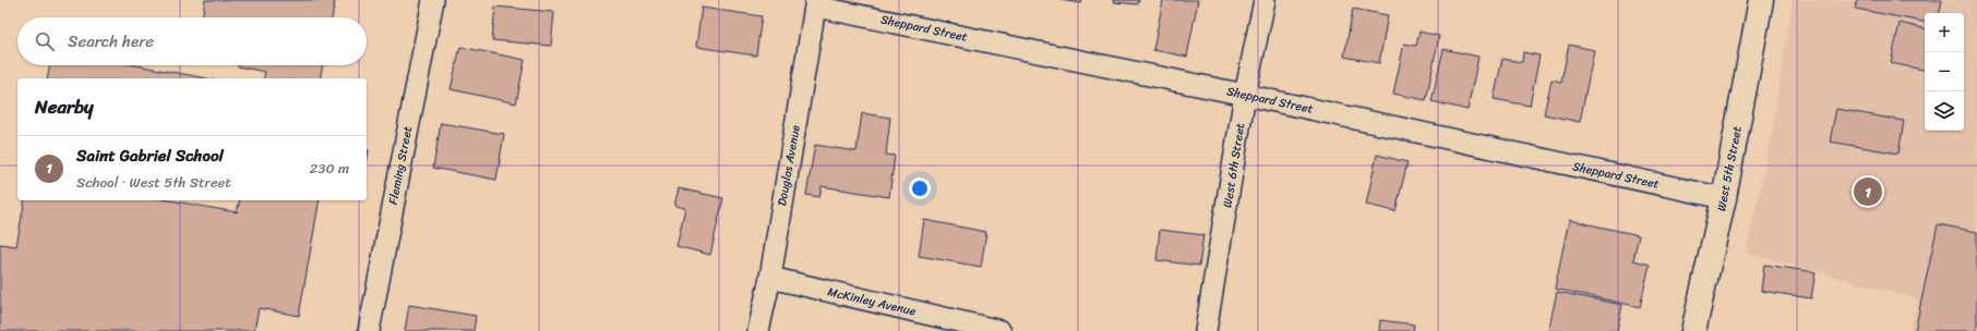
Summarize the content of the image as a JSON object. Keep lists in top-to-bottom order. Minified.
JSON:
{"streets":{"main road":["West 5th Street"],"street":["Sheppard Street","Fleming Street","Douglas Avenue","West 6th Street","McKinley Avenue"]},"crossings":[["Sheppard Street","Douglas Avenue"],["Sheppard Street","West 6th Street"],["Sheppard Street","West 5th Street"],["Douglas Avenue","McKinley Avenue"]],"page":{"map_buttons":["+","−"],"search":"Search here","heading":"Nearby","list":[{"mark":"1","name":"Saint Gabriel School","note":"School · West 5th Street","value":"230 m"}],"pins":"1"}}
